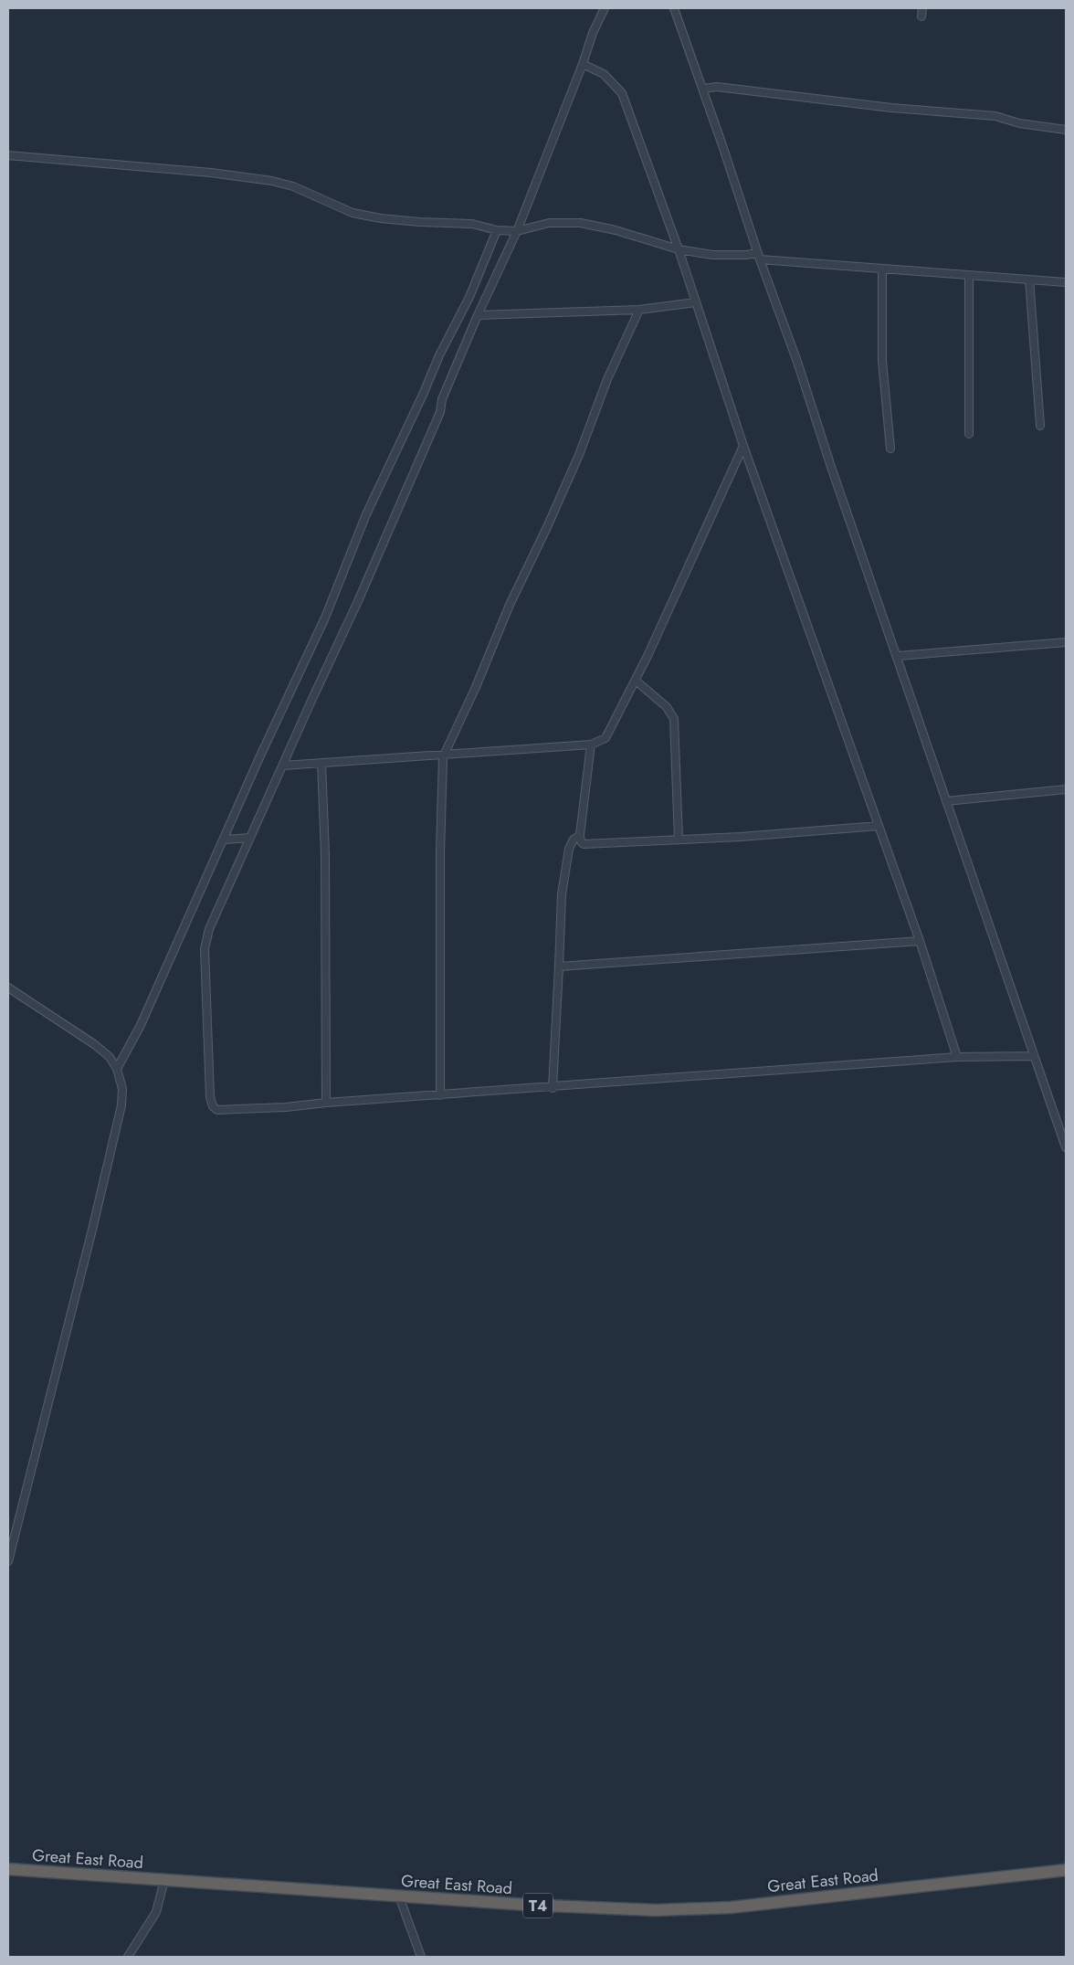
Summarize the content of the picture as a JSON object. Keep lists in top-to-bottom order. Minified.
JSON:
{"streets":{"highway":["Great East Road","T4"]}}
